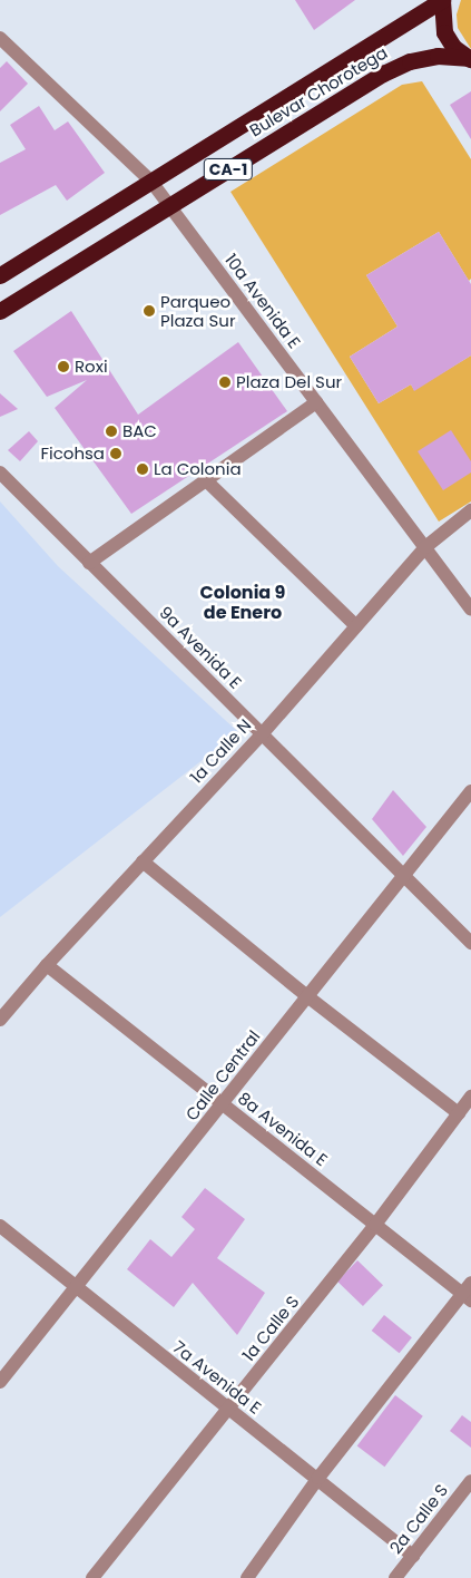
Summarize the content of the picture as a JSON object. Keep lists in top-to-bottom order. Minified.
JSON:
{"streets":{"highway":["Bulevar Chorotega","CA-1"],"street":["10a Avenida E","9a Avenida E","1a Calle N","Calle Central","8a Avenida E","1a Calle S","7a Avenida E","2a Calle S"]},"crossings":[["Bulevar Chorotega","CA-1"],["Bulevar Chorotega","10a Avenida E"],["10a Avenida E","1a Calle N"],["9a Avenida E","1a Calle N"],["9a Avenida E","Calle Central"],["1a Calle N","8a Avenida E"],["Calle Central","8a Avenida E"],["Calle Central","7a Avenida E"],["8a Avenida E","1a Calle S"],["1a Calle S","7a Avenida E"],["7a Avenida E","2a Calle S"]],"districts":["Colonia 9 de Enero"],"places":["Parqueo Plaza Sur","Roxi","Plaza Del Sur","BAC","Ficohsa","La Colonia"]}
